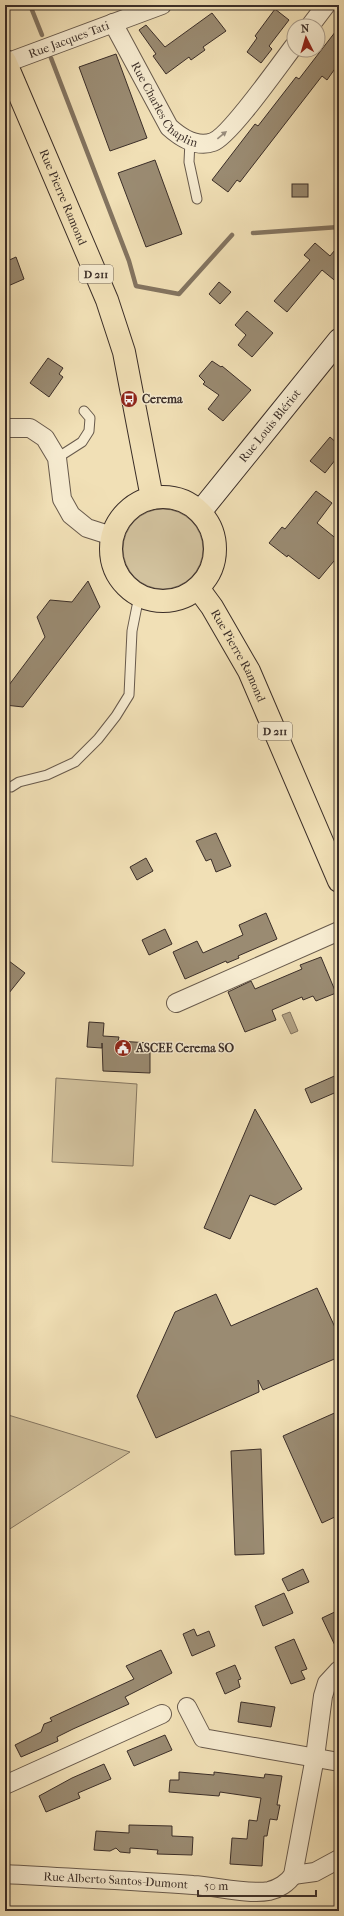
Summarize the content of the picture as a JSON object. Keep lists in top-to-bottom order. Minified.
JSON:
{"streets":{"main road":["Rue Pierre Ramond","D 211"],"street":["Rue Jacques Tati","Rue Charles Chaplin","Rue Louis Blériot","Rue Alberto Santos-Dumont"]},"crossings":[["Rue Jacques Tati","Rue Charles Chaplin"],["Rue Jacques Tati","Rue Pierre Ramond"],["Rue Pierre Ramond","Rue Louis Blériot"]],"one_way":["Rue Charles Chaplin"],"places":{"bus stop":["Cerema"],"public building":["ASCEE Cerema SO"]},"scale_bar":"50 m","north":"top"}
